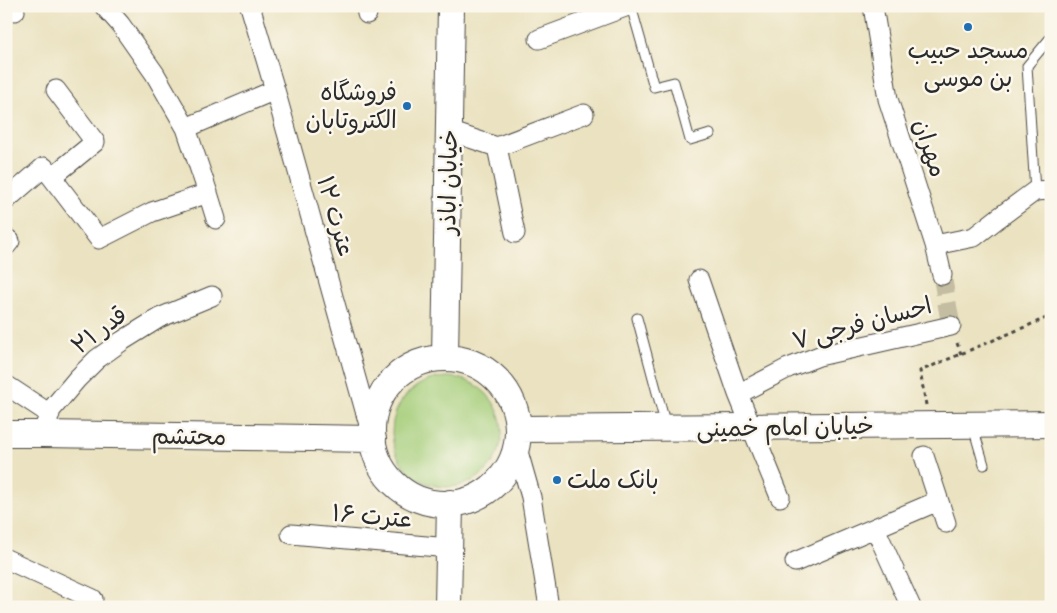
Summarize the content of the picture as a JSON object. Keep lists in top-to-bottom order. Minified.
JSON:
{"streets":{"main road":["خیابان اباذر","خیابان امام خمینی","محتشم"],"street":["مهران","عترت ۱۲","احسان فرجی ۷","قدر ۲۱","عترت ۱۶"]},"crossings":[["خیابان اباذر","عترت ۱۲"],["خیابان اباذر","خیابان امام خمینی"],["خیابان اباذر","محتشم"],["عترت ۱۲","خیابان امام خمینی"],["عترت ۱۲","محتشم"],["قدر ۲۱","محتشم"],["خیابان امام خمینی","محتشم"]],"places":["مسجد حبیب بن موسی","فروشگاه الکتروتابان","بانک ملت"]}
